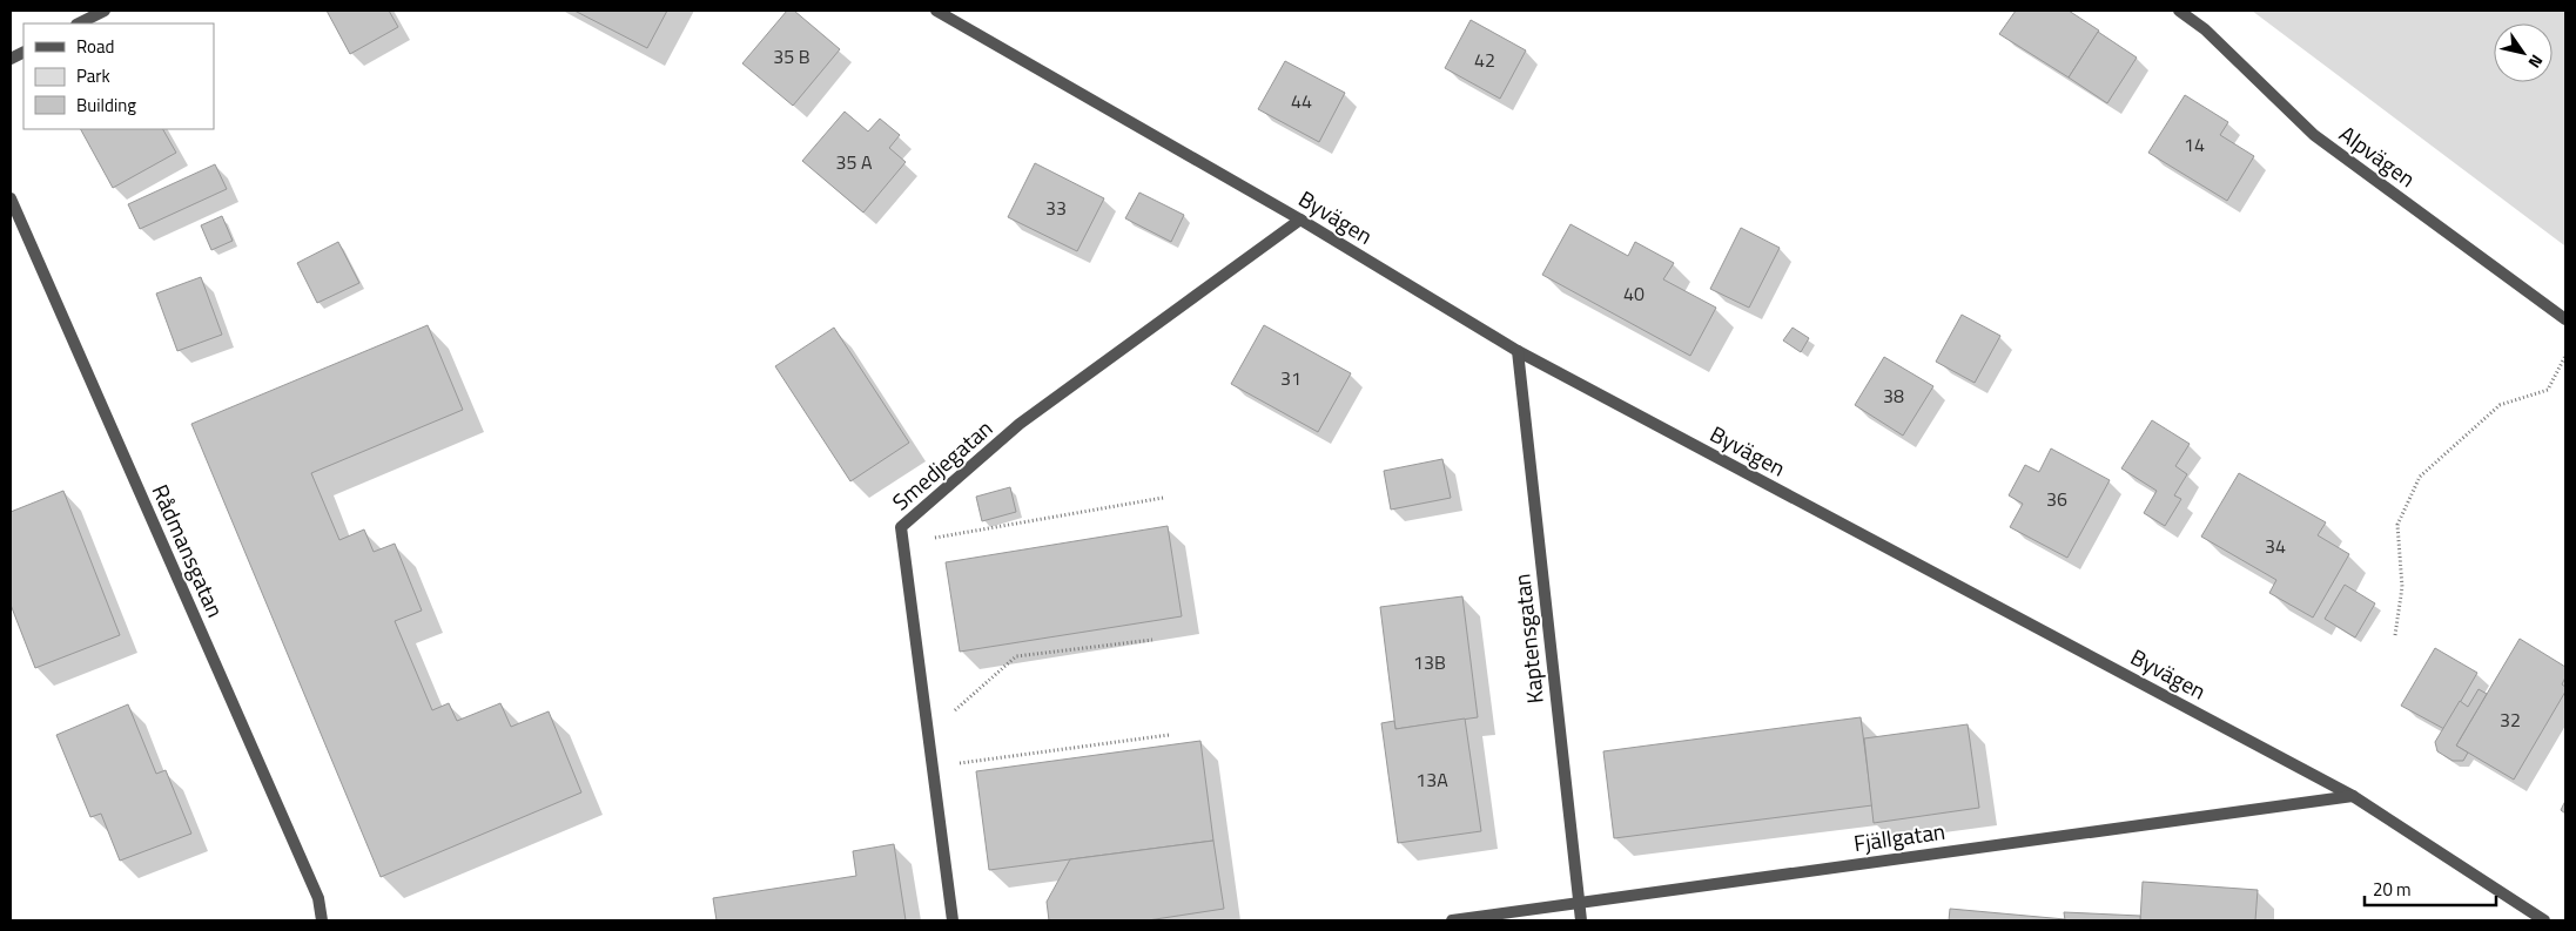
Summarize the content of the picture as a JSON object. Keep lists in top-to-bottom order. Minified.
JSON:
{"streets":{"street":["Alpvägen","Byvägen","Smedjegatan","Rådmansgatan","Kaptensgatan","Fjällgatan"]},"crossings":[["Byvägen","Smedjegatan"],["Byvägen","Kaptensgatan"],["Byvägen","Fjällgatan"],["Kaptensgatan","Fjällgatan"]],"house_numbers":["35 B","42","44","14","35 A","33","40","31","38","36","34","13B","32","13A"],"legend":["Road","Park","Building"],"scale_bar":"20 m","north":"bottom right"}
